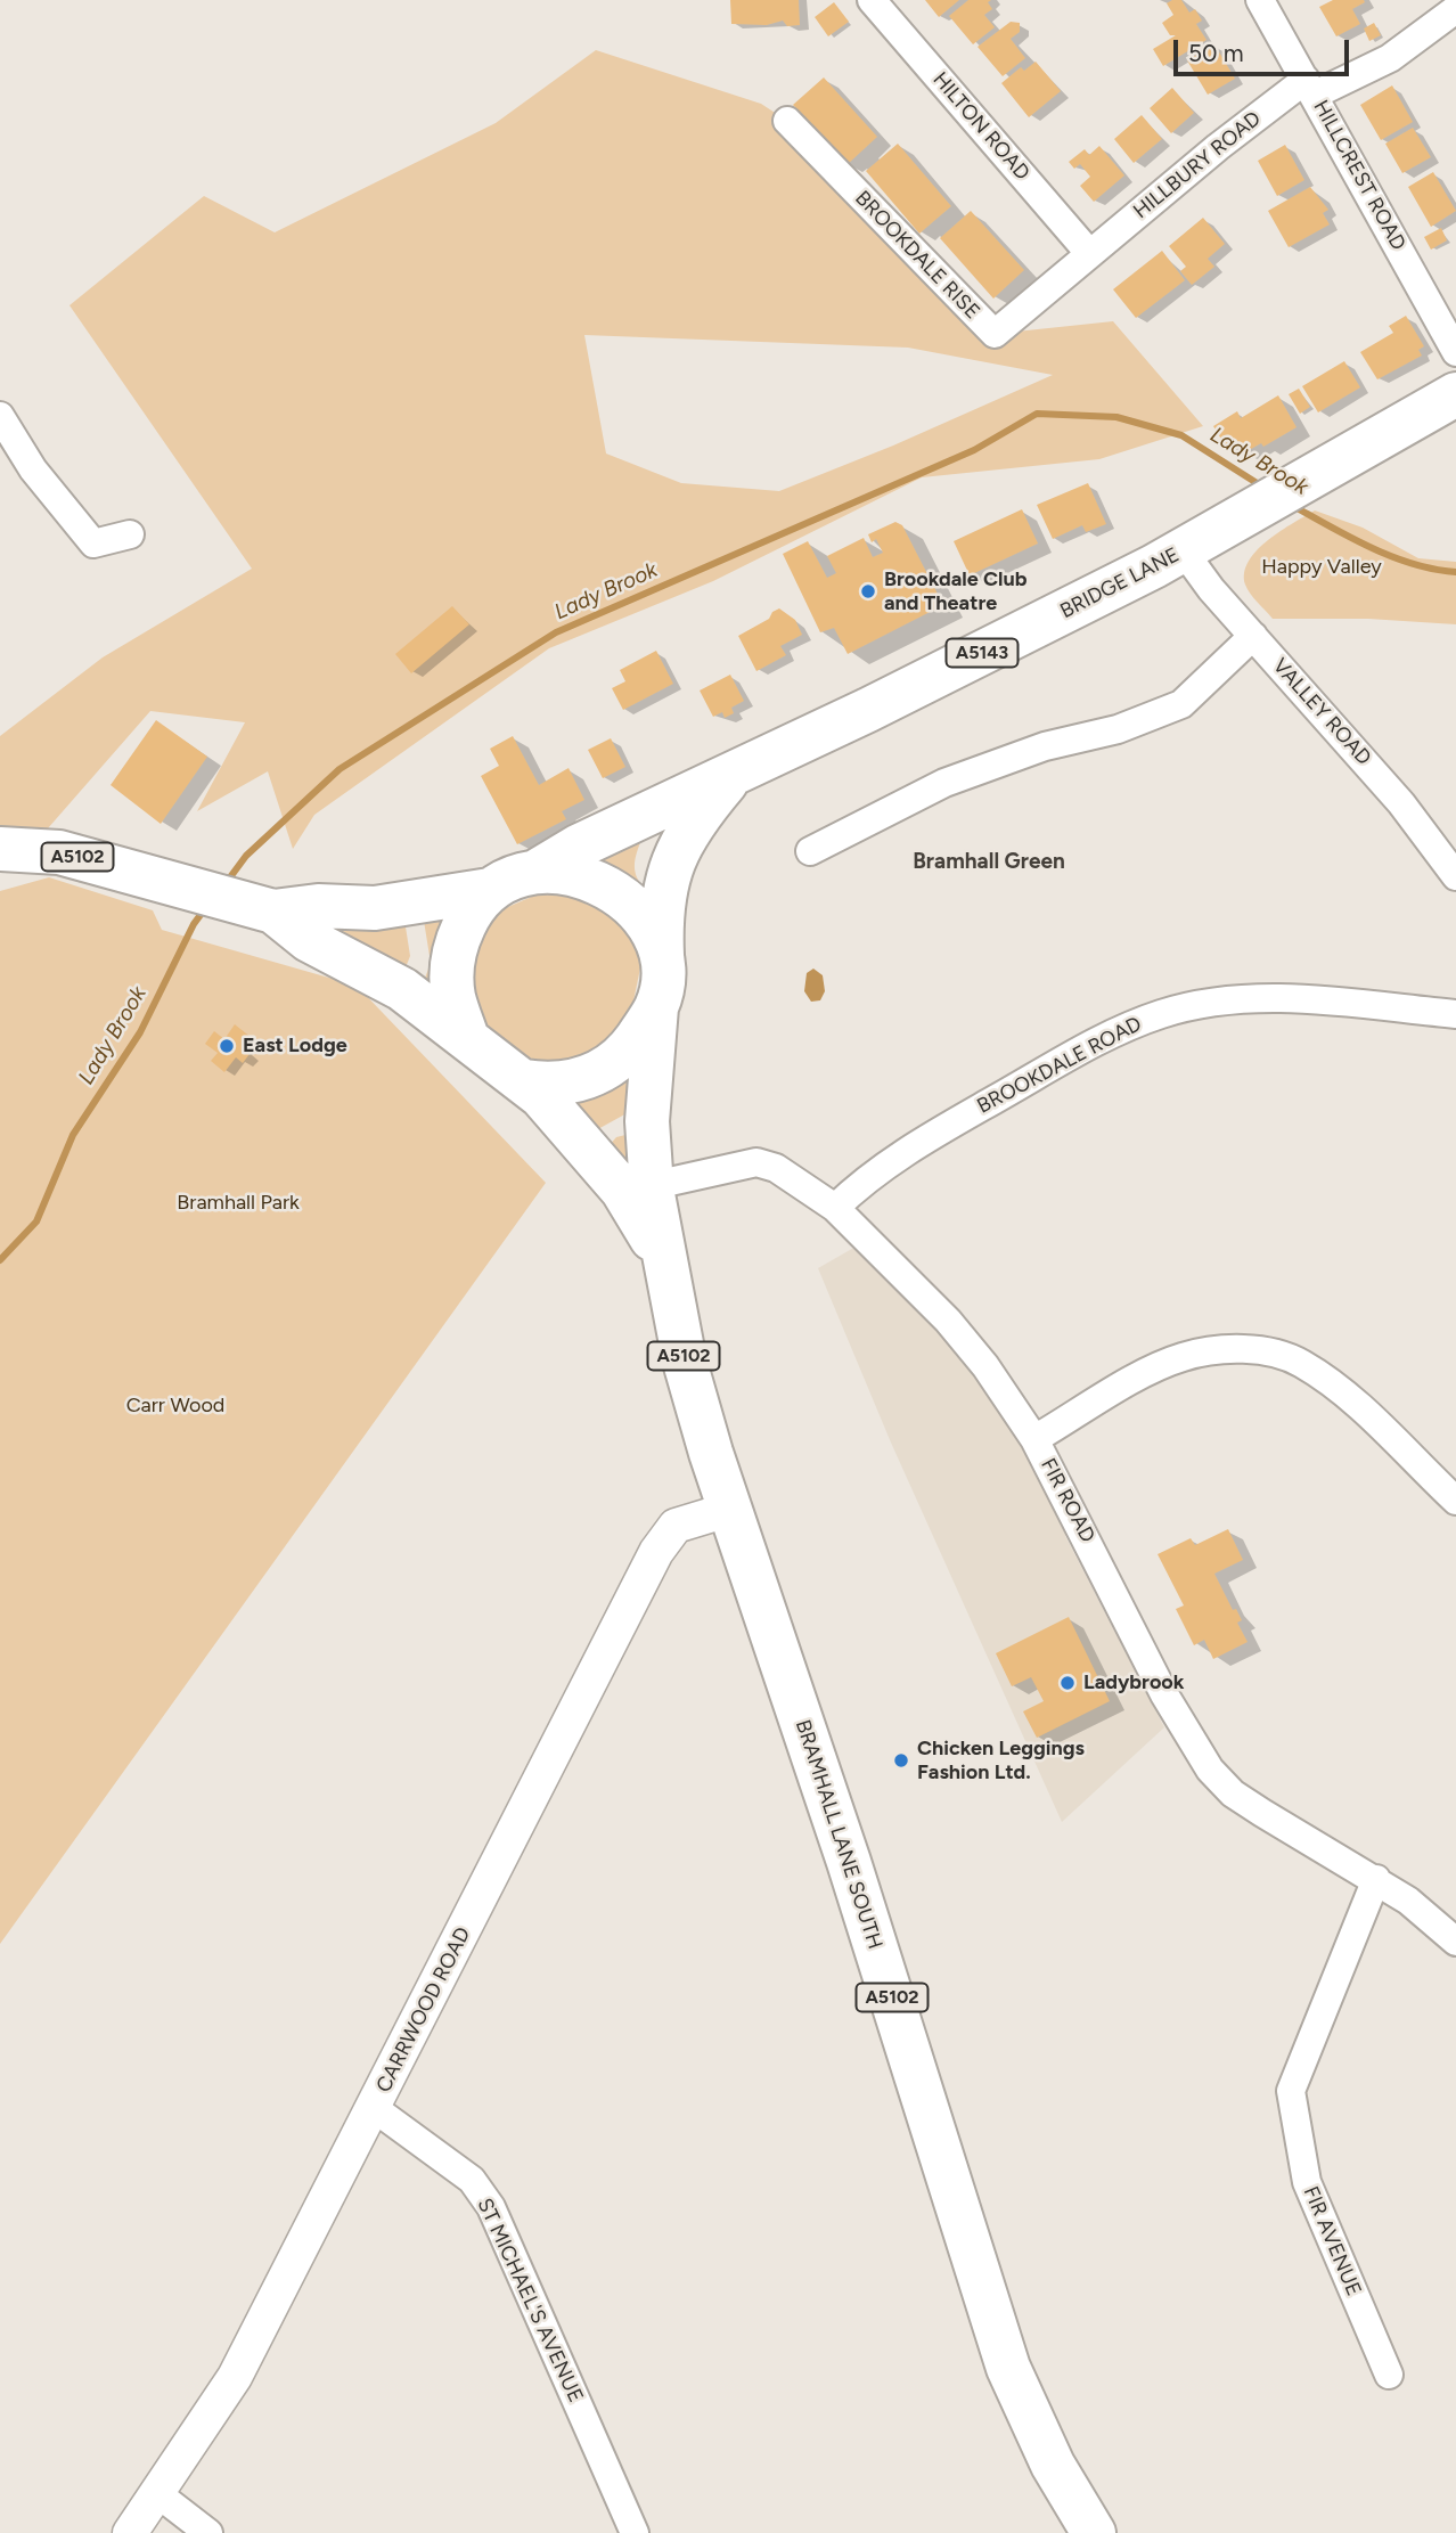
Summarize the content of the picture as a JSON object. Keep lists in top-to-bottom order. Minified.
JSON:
{"streets":{"main road":["BRIDGE LANE","A5143","A5102","BRAMHALL LANE SOUTH"],"street":["HILTON ROAD","HILLBURY ROAD","HILLCREST ROAD","BROOKDALE RISE","VALLEY ROAD","BROOKDALE ROAD","FIR ROAD","CARRWOOD ROAD","FIR AVENUE","ST MICHAEL'S AVENUE"]},"crossings":[["HILTON ROAD","HILLBURY ROAD"],["HILTON ROAD","BROOKDALE RISE"],["HILLBURY ROAD","HILLCREST ROAD"],["HILLBURY ROAD","BROOKDALE RISE"],["BRIDGE LANE","A5143"],["BRIDGE LANE","VALLEY ROAD"],["BRIDGE LANE","A5102"],["BRIDGE LANE","BRAMHALL LANE SOUTH"],["A5143","A5102"],["A5143","BRAMHALL LANE SOUTH"],["A5102","BRAMHALL LANE SOUTH"],["BROOKDALE ROAD","FIR ROAD"],["FIR ROAD","BRAMHALL LANE SOUTH"],["FIR ROAD","FIR AVENUE"],["BRAMHALL LANE SOUTH","CARRWOOD ROAD"],["CARRWOOD ROAD","ST MICHAEL'S AVENUE"]],"districts":["Bramhall Green"],"water":["Lady Brook"],"parks":["Happy Valley","Bramhall Park","Carr Wood"],"places":["Brookdale Club and Theatre","East Lodge","Ladybrook","Chicken Leggings Fashion Ltd."],"scale_bar":"50 m"}
